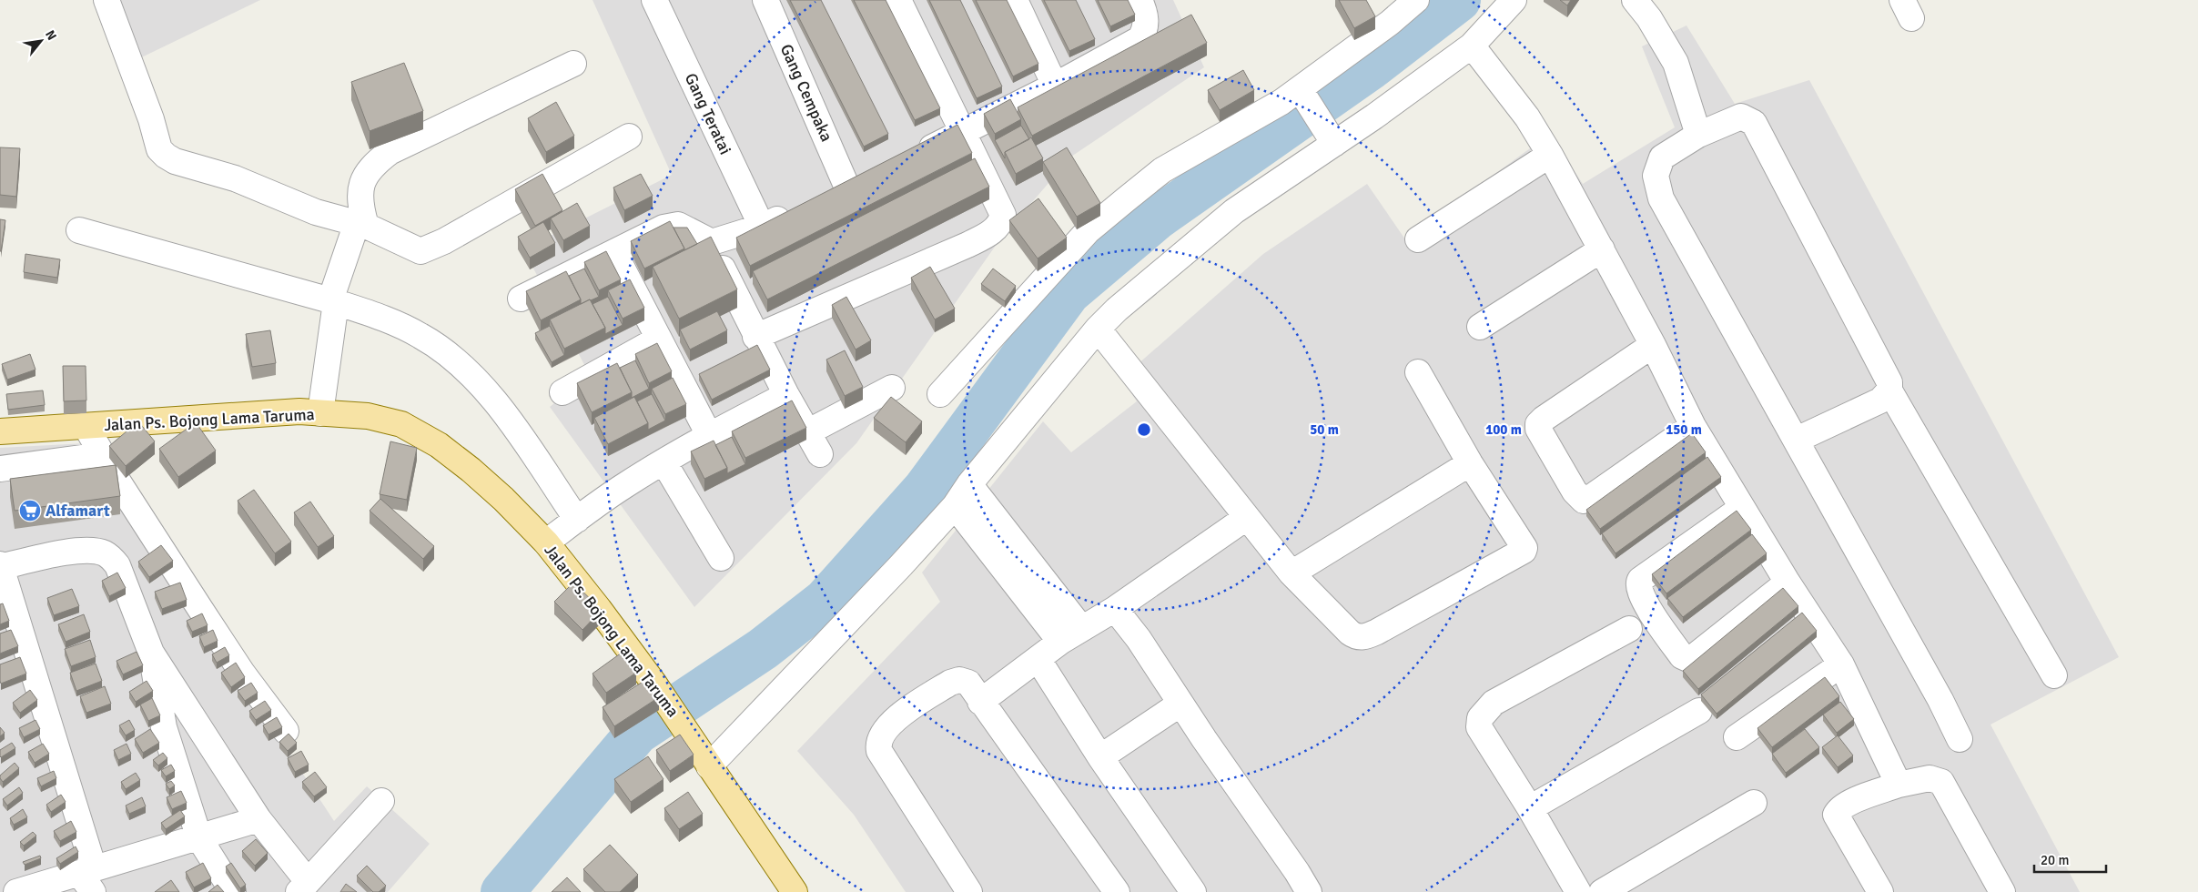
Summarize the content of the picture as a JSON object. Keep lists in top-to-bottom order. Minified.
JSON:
{"streets":{"main road":["Jalan Ps. Bojong Lama Taruma"],"street":["Gang Cempaka","Gang Teratai"]},"places":{"supermarket":["Alfamart"]},"scale_bar":"20 m","north":"top right","rings":["50 m","100 m","150 m"]}
